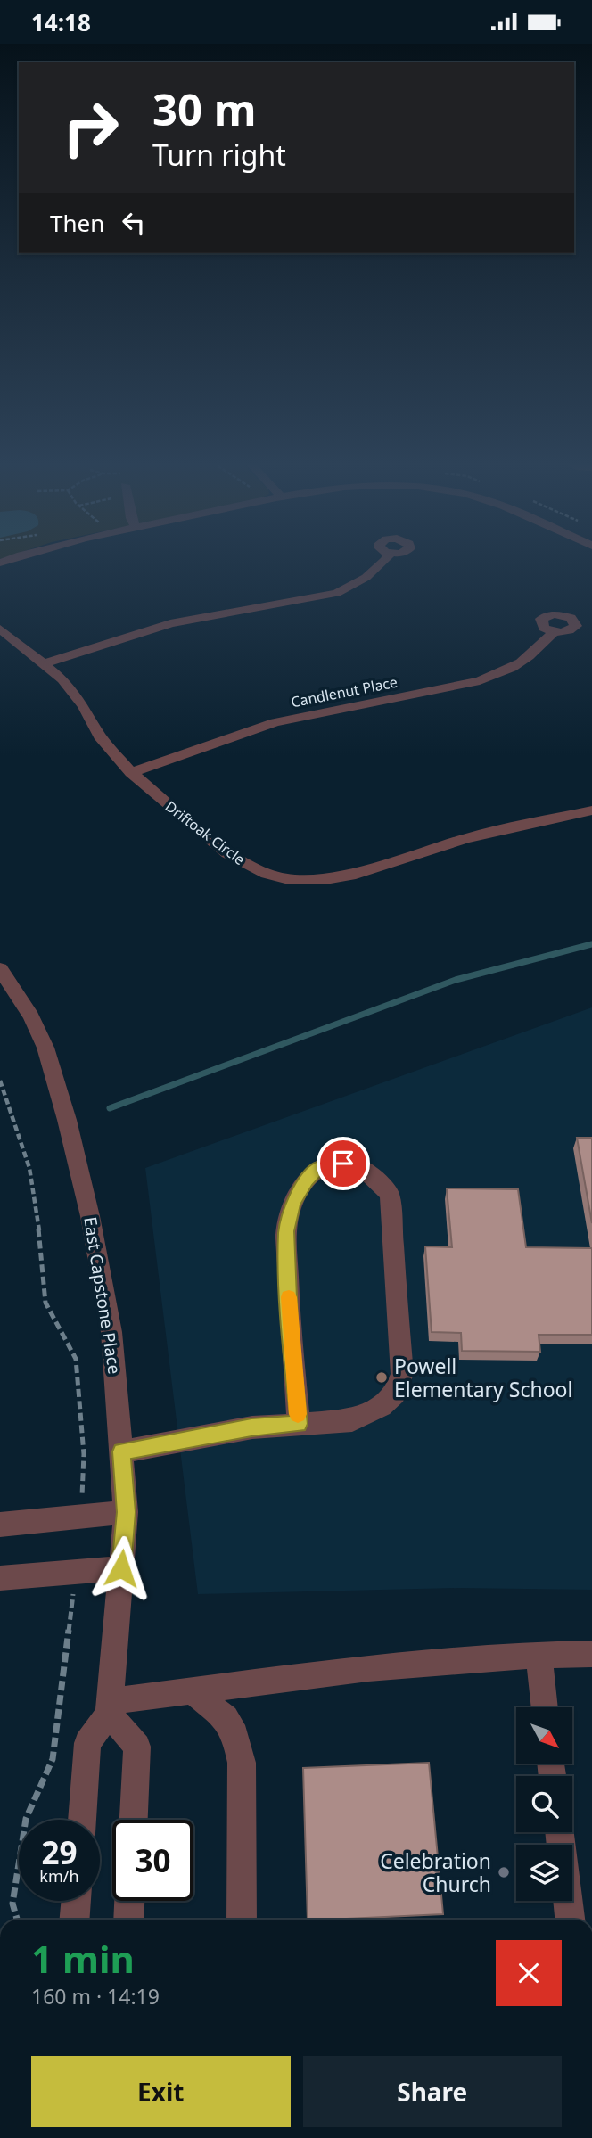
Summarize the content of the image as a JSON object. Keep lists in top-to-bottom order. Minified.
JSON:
{"streets":{"street":["Candlenut Place","Driftoak Circle","East Capstone Place"]},"crossings":[["Candlenut Place","Driftoak Circle"]],"places":["Powell Elementary School","Celebration Church"],"north":"bottom right","page":{"status":"14:18","turn":["30 m","Turn right"],"then":"Then","speed":"29 km/h","limit":"30","heading":["1 min","160 m · 14:19"],"buttons":["Exit","Share"]}}
